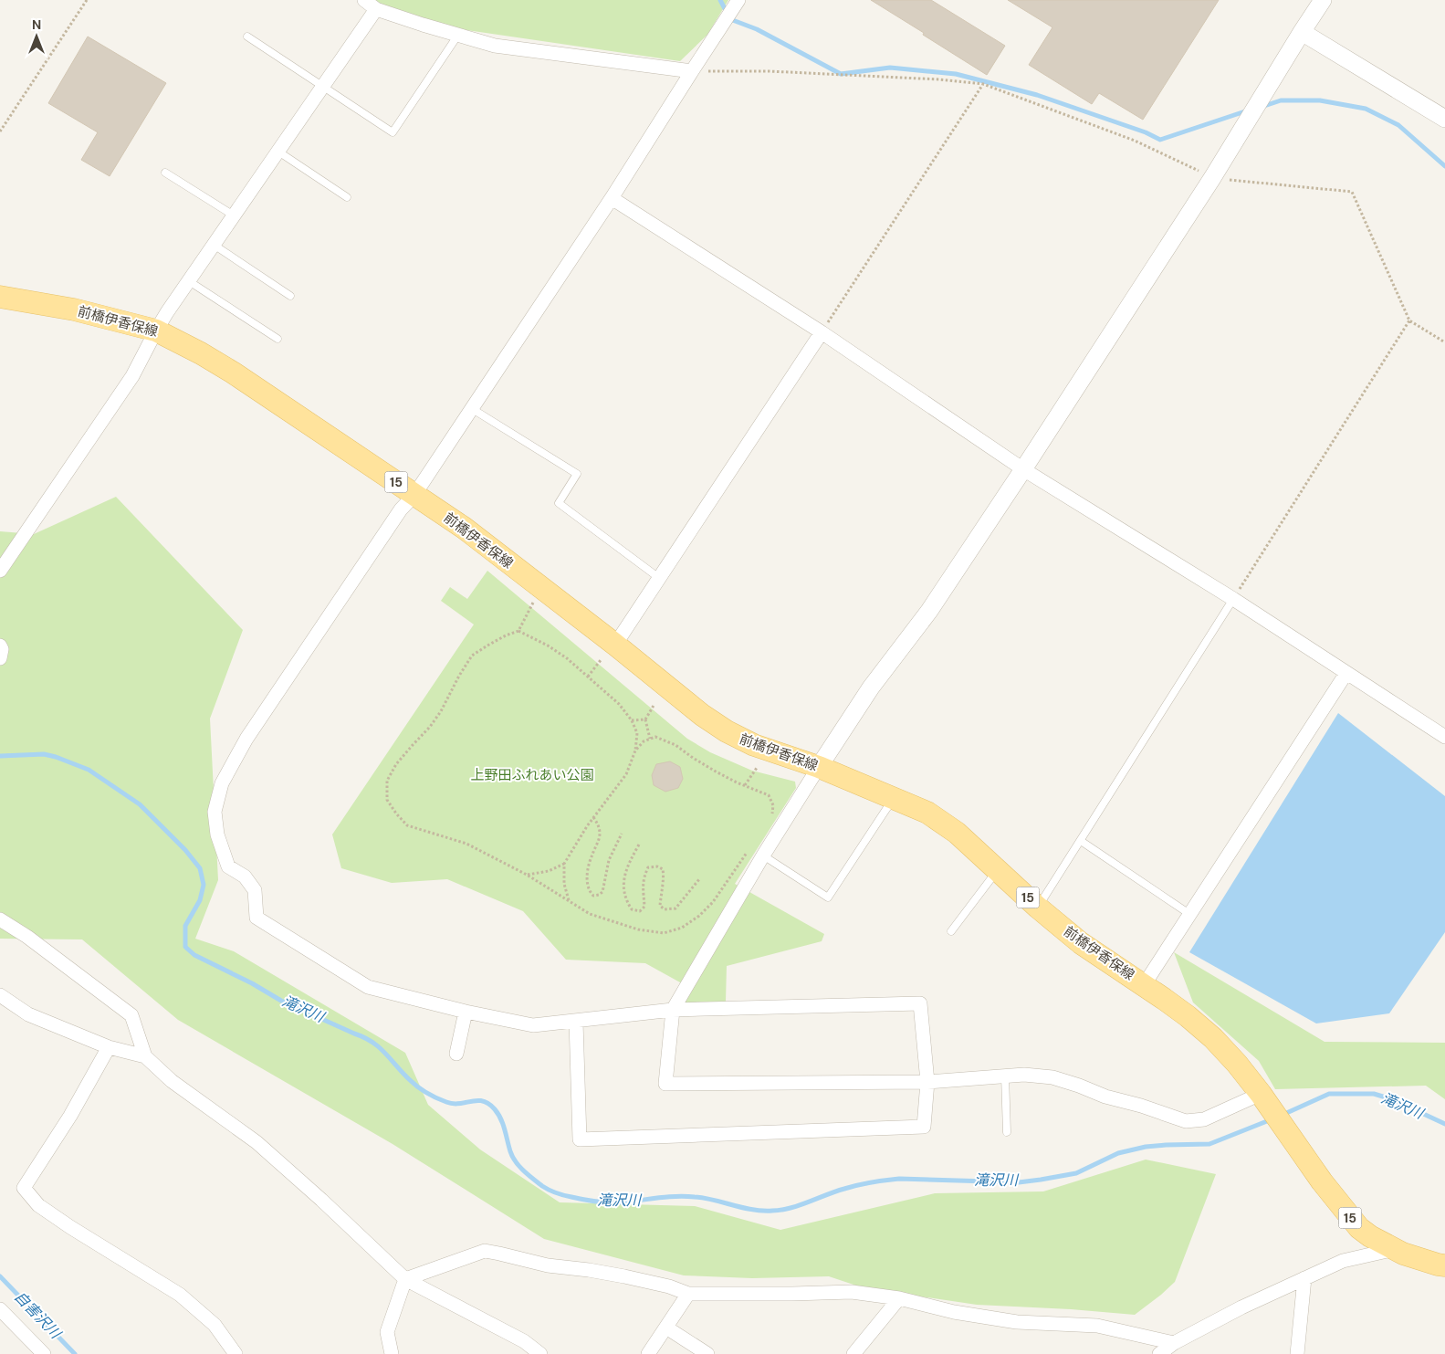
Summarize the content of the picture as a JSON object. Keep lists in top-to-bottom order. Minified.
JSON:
{"streets":{"main road":["前橋伊香保線","15"]},"water":["滝沢川","自害沢川"],"parks":["上野田ふれあい公園"],"north":"top"}
